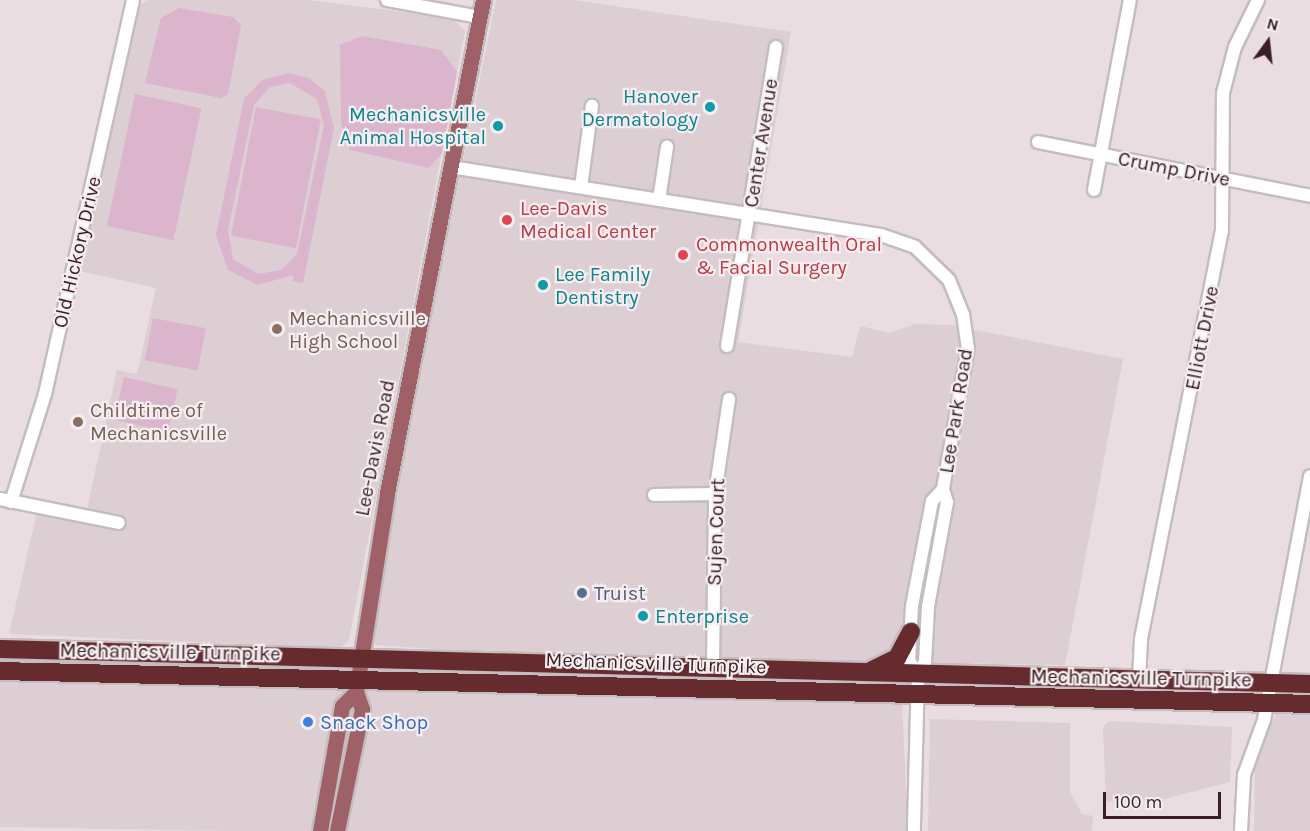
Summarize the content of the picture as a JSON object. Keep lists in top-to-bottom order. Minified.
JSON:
{"streets":{"highway":["Mechanicsville Turnpike"],"main road":["Lee-Davis Road"],"street":["Center Avenue","Crump Drive","Old Hickory Drive","Elliott Drive","Lee Park Road","Sujen Court"]},"crossings":[["Center Avenue","Lee Park Road"],["Crump Drive","Elliott Drive"],["Elliott Drive","Mechanicsville Turnpike"],["Lee Park Road","Lee-Davis Road"],["Lee Park Road","Mechanicsville Turnpike"],["Lee-Davis Road","Mechanicsville Turnpike"],["Sujen Court","Mechanicsville Turnpike"]],"places":["Hanover Dermatology","Mechanicsville Animal Hospital","Lee-Davis Medical Center","Commonwealth Oral & Facial Surgery","Lee Family Dentistry","Mechanicsville High School","Childtime of Mechanicsville","Truist","Enterprise","Snack Shop"],"scale_bar":"100 m","north":"top"}
